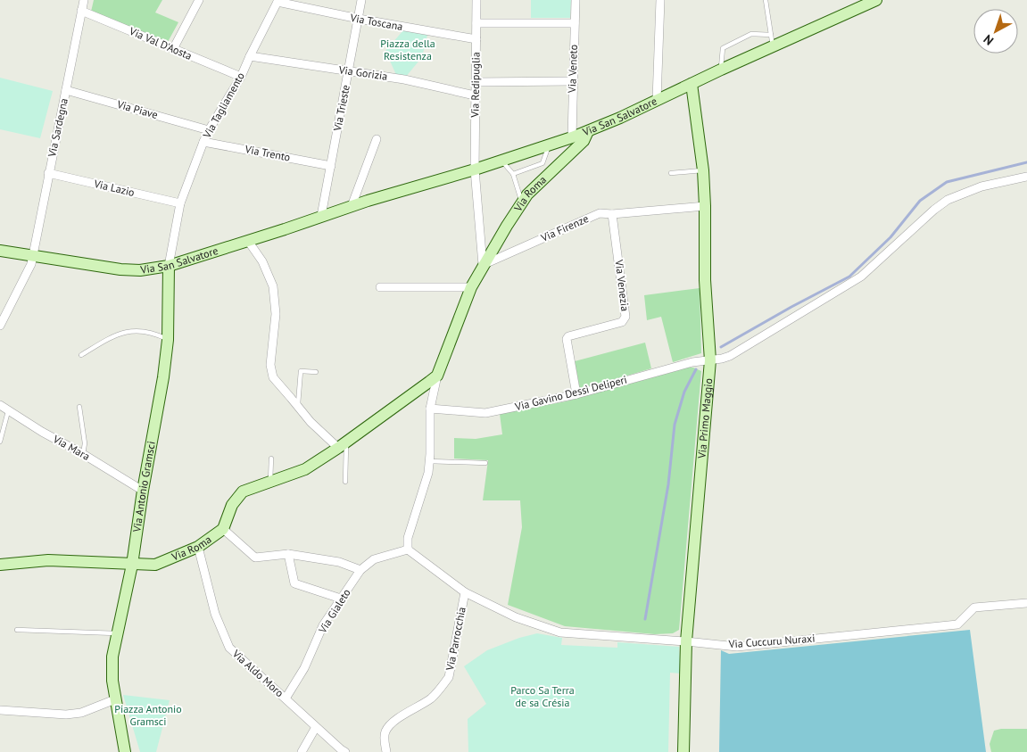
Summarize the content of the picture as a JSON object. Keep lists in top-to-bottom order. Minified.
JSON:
{"streets":{"street":["Via Toscana","Via Val D'Aosta","Via Veneto","Via Gorizia","Via Redipuglia","Via Tagliamento","Via Trieste","Via Piave","Via San Salvatore","Via Sardegna","Via Trento","Via Lazio","Via Roma","Via Firenze","Via Venezia","Via Gavino Dessì Deliperi","Via Primo Maggio","Via Mara","Via Antonio Gramsci","Via Gialeto","Via Parrocchia","Via Cuccuru Nuraxi","Via Aldo Moro"]},"crossings":[["Via Toscana","Via Redipuglia"],["Via Toscana","Via Tagliamento"],["Via Toscana","Via Trieste"],["Via Val D'Aosta","Via Tagliamento"],["Via Val D'Aosta","Via Sardegna"],["Via Veneto","Via San Salvatore"],["Via Gorizia","Via Redipuglia"],["Via Gorizia","Via Tagliamento"],["Via Gorizia","Via Trieste"],["Via Redipuglia","Via San Salvatore"],["Via Tagliamento","Via Piave"],["Via Tagliamento","Via San Salvatore"],["Via Tagliamento","Via Trento"],["Via Tagliamento","Via Lazio"],["Via Tagliamento","Via Antonio Gramsci"],["Via Trieste","Via San Salvatore"],["Via Trieste","Via Trento"],["Via Piave","Via Sardegna"],["Via San Salvatore","Via Sardegna"],["Via San Salvatore","Via Roma"],["Via San Salvatore","Via Primo Maggio"],["Via San Salvatore","Via Antonio Gramsci"],["Via Sardegna","Via Lazio"],["Via Roma","Via Firenze"],["Via Roma","Via Antonio Gramsci"],["Via Roma","Via Aldo Moro"],["Via Firenze","Via Venezia"],["Via Firenze","Via Primo Maggio"],["Via Venezia","Via Gavino Dessì Deliperi"],["Via Gavino Dessì Deliperi","Via Primo Maggio"],["Via Primo Maggio","Via Cuccuru Nuraxi"],["Via Mara","Via Antonio Gramsci"],["Via Gialeto","Via Parrocchia"],["Via Gialeto","Via Aldo Moro"],["Via Parrocchia","Via Cuccuru Nuraxi"]],"parks":["Piazza della Resistenza","Parco Sa Terra de sa Crésia","Piazza Antonio Gramsci"],"north":"bottom left"}
